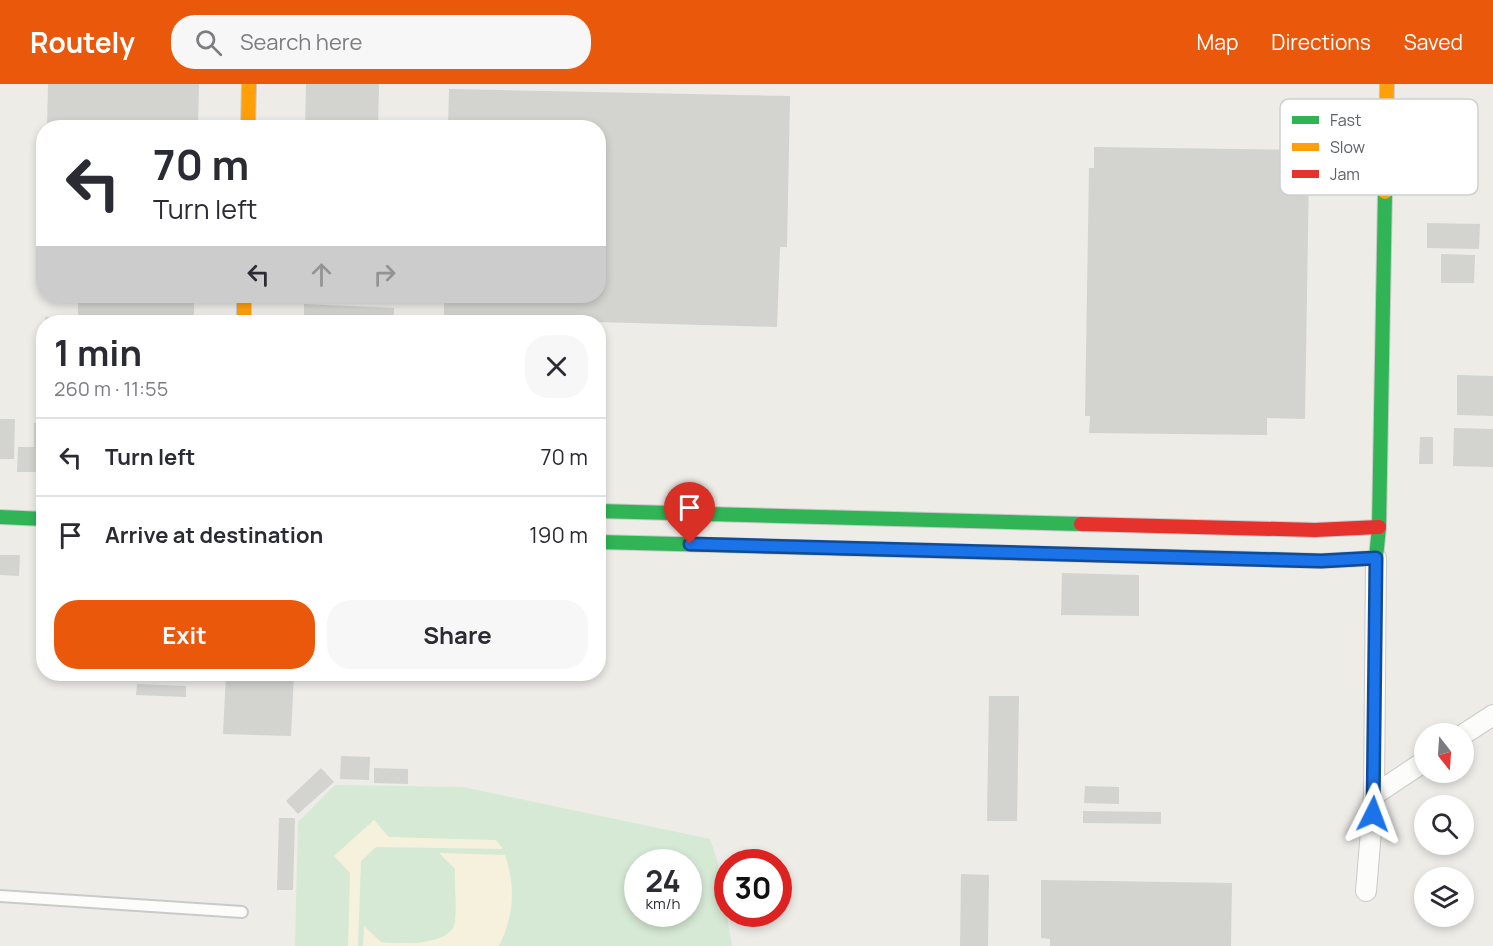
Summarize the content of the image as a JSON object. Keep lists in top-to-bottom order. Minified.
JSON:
{"legend":["Fast","Slow","Jam"],"north":"bottom","page":{"header":"Routely","search":"Search here","nav":["Map","Directions","Saved"],"turn":["70 m","Turn left"],"heading":["1 min","260 m · 11:55"],"list":[{"name":"Turn left","value":"70 m"},{"name":"Arrive at destination","value":"190 m"}],"buttons":["Exit","Share"],"speed":"24 km/h","limit":"30"}}
